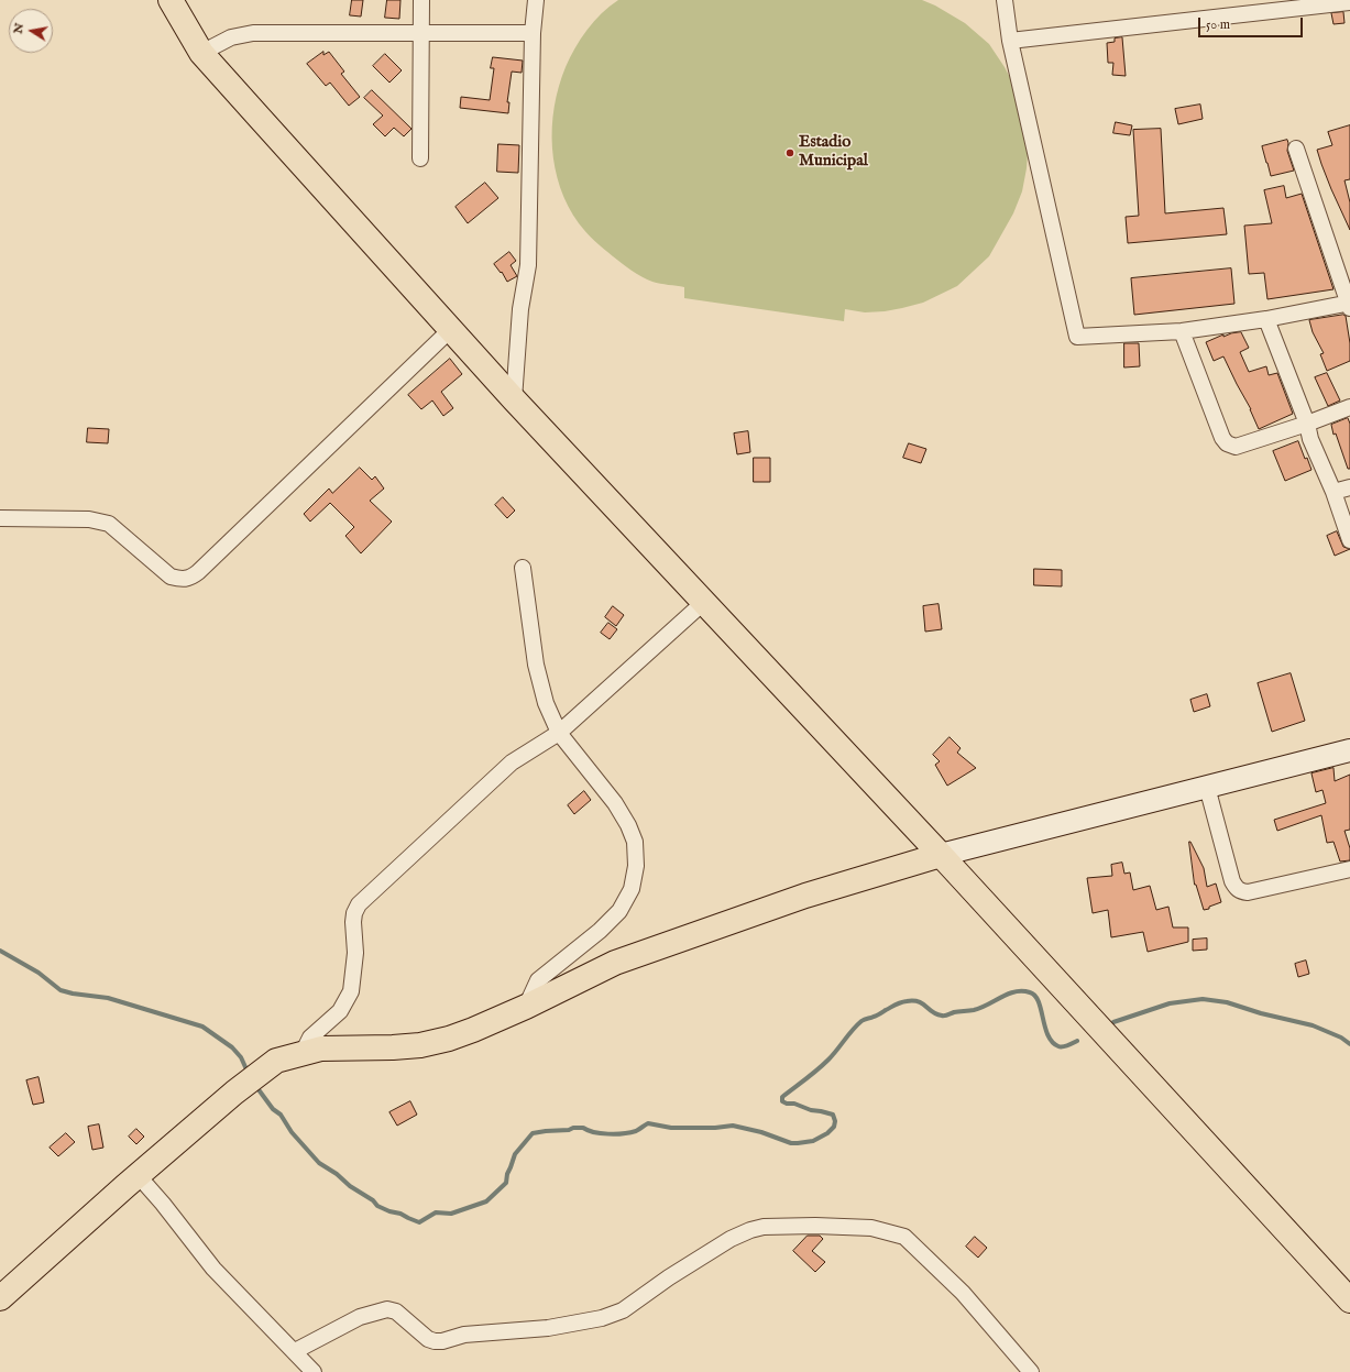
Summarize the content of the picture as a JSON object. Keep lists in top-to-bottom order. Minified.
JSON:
{"places":["Estadio Municipal"],"scale_bar":"50 m","north":"left"}
